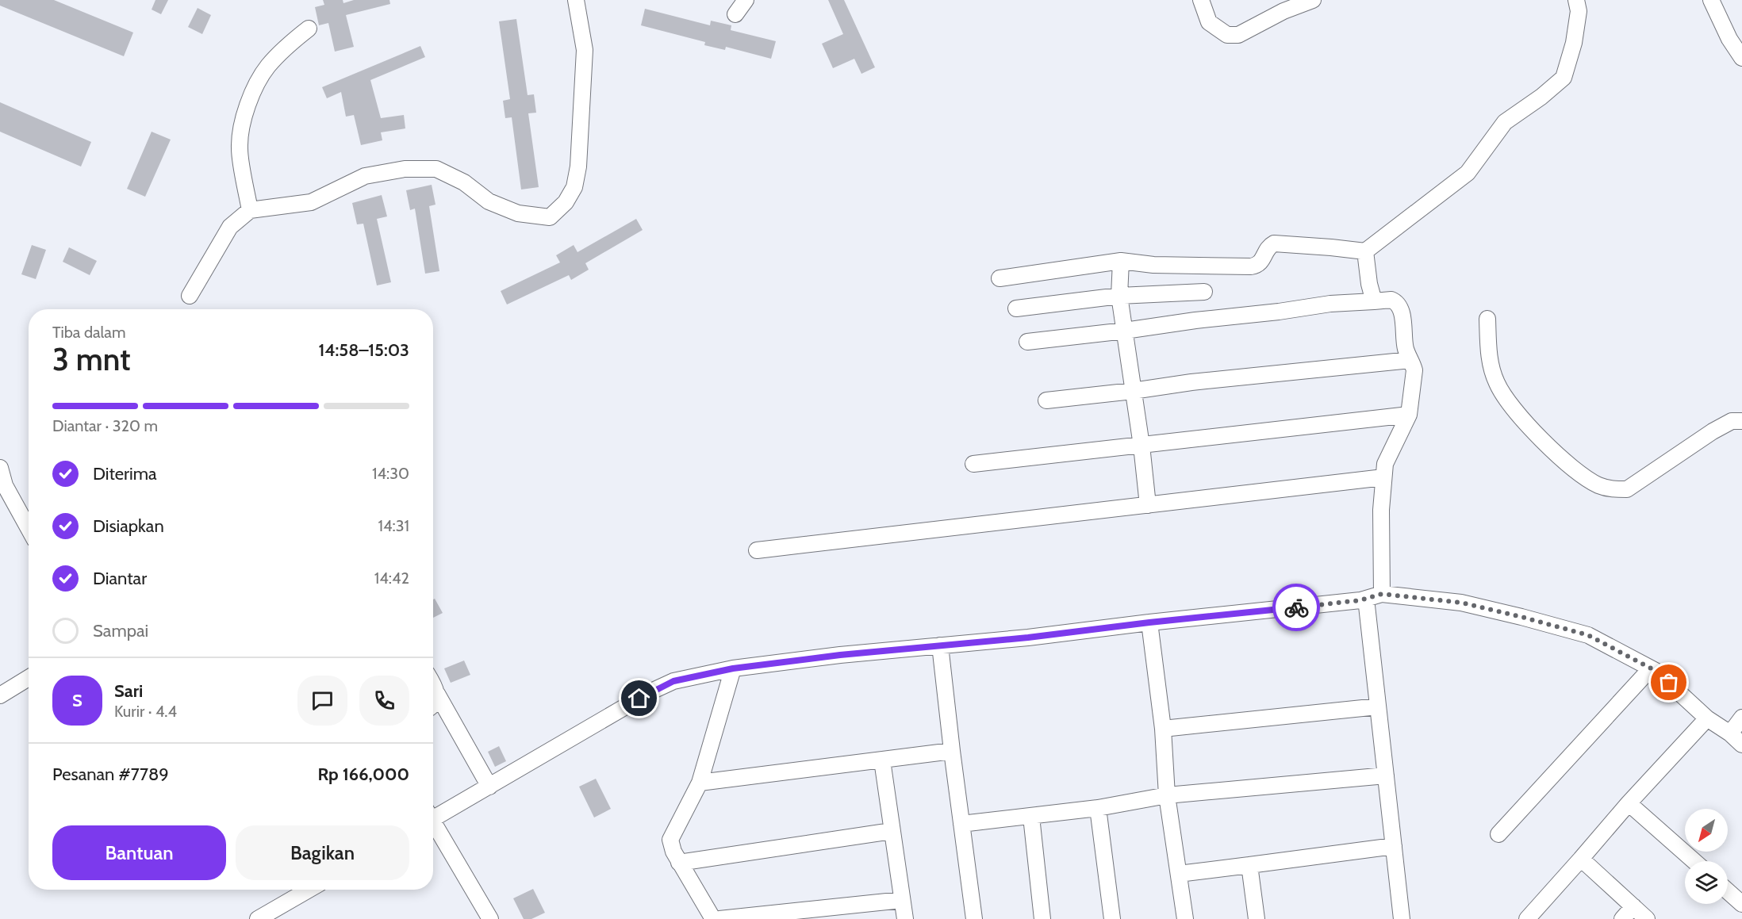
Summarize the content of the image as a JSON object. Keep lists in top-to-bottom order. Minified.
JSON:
{"north":"bottom left","page":{"heading":["3 mnt","Tiba dalam","14:58–15:03"],"panel":["Sari","Kurir · 4.4","Pesanan #7789","Rp 166,000"],"bar":"Diantar · 320 m","list":[["Diterima","14:30"],["Disiapkan","14:31"],["Diantar","14:42"],"Sampai"],"round":"S","buttons":["Bantuan","Bagikan"]}}
